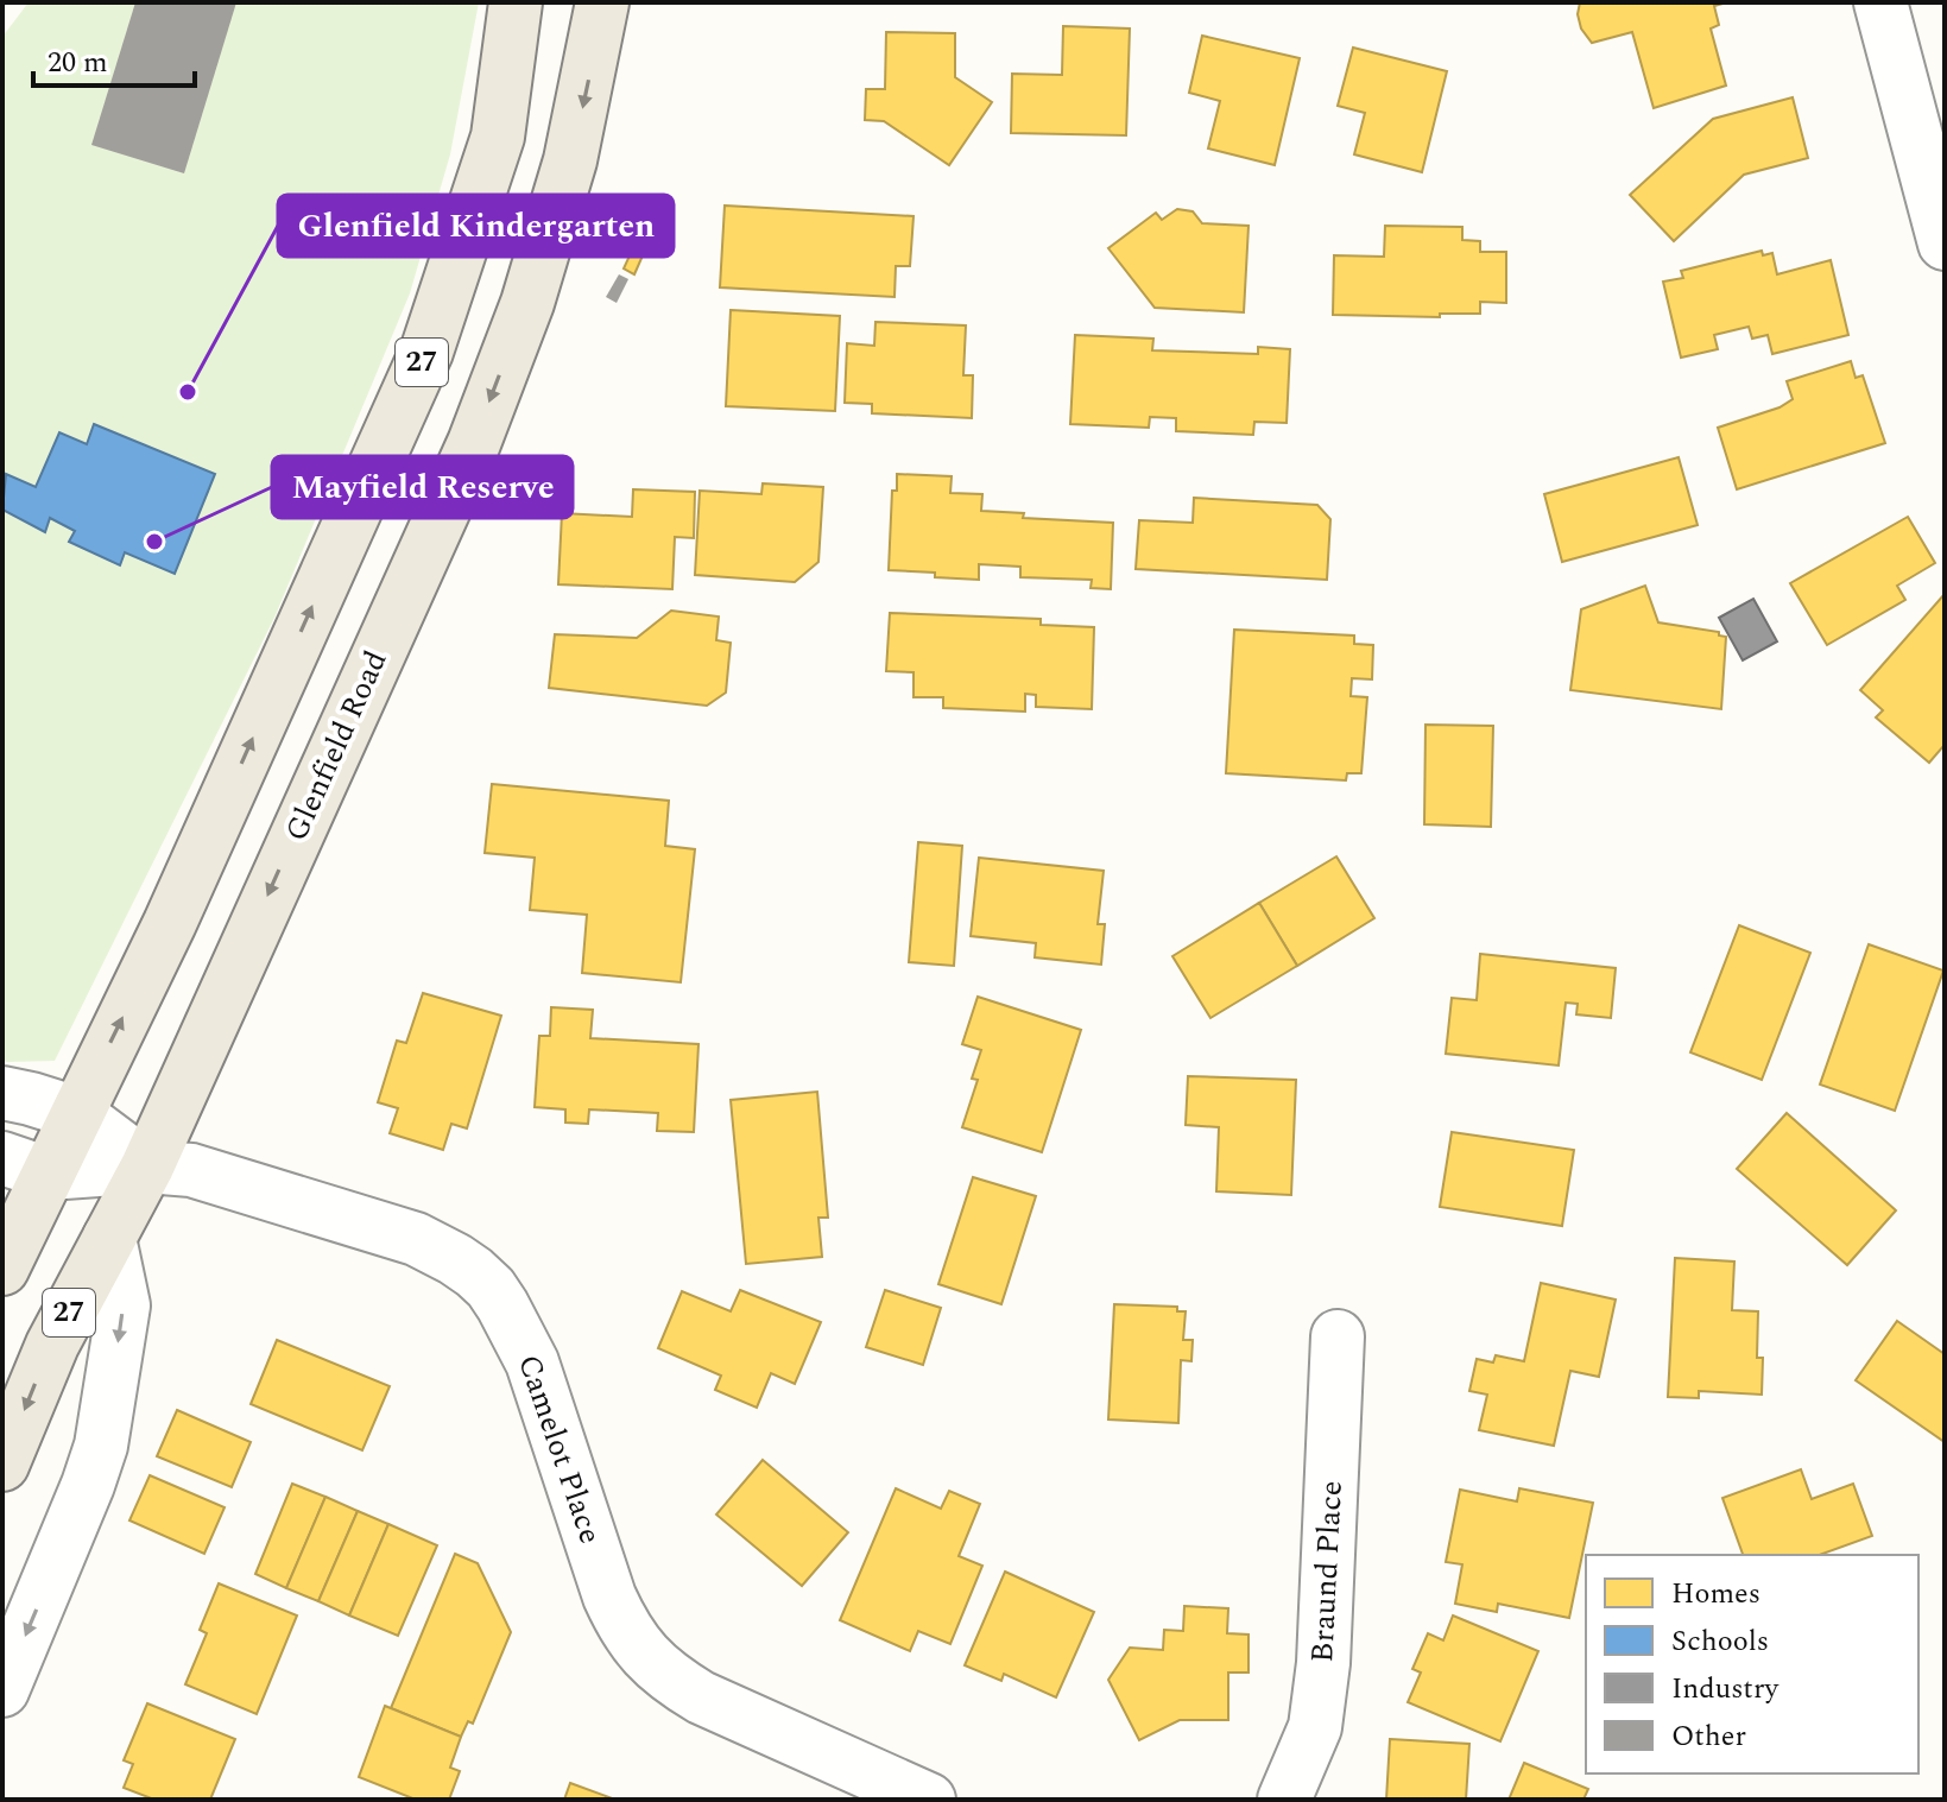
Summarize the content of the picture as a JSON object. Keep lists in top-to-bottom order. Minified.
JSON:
{"streets":{"main road":["27","Glenfield Road"],"street":["Camelot Place","Braund Place"]},"crossings":[["27","Camelot Place"],["Glenfield Road","Camelot Place"]],"places":["Glenfield Kindergarten","Mayfield Reserve"],"legend":["Homes","Schools","Industry","Other"],"scale_bar":"20 m"}
